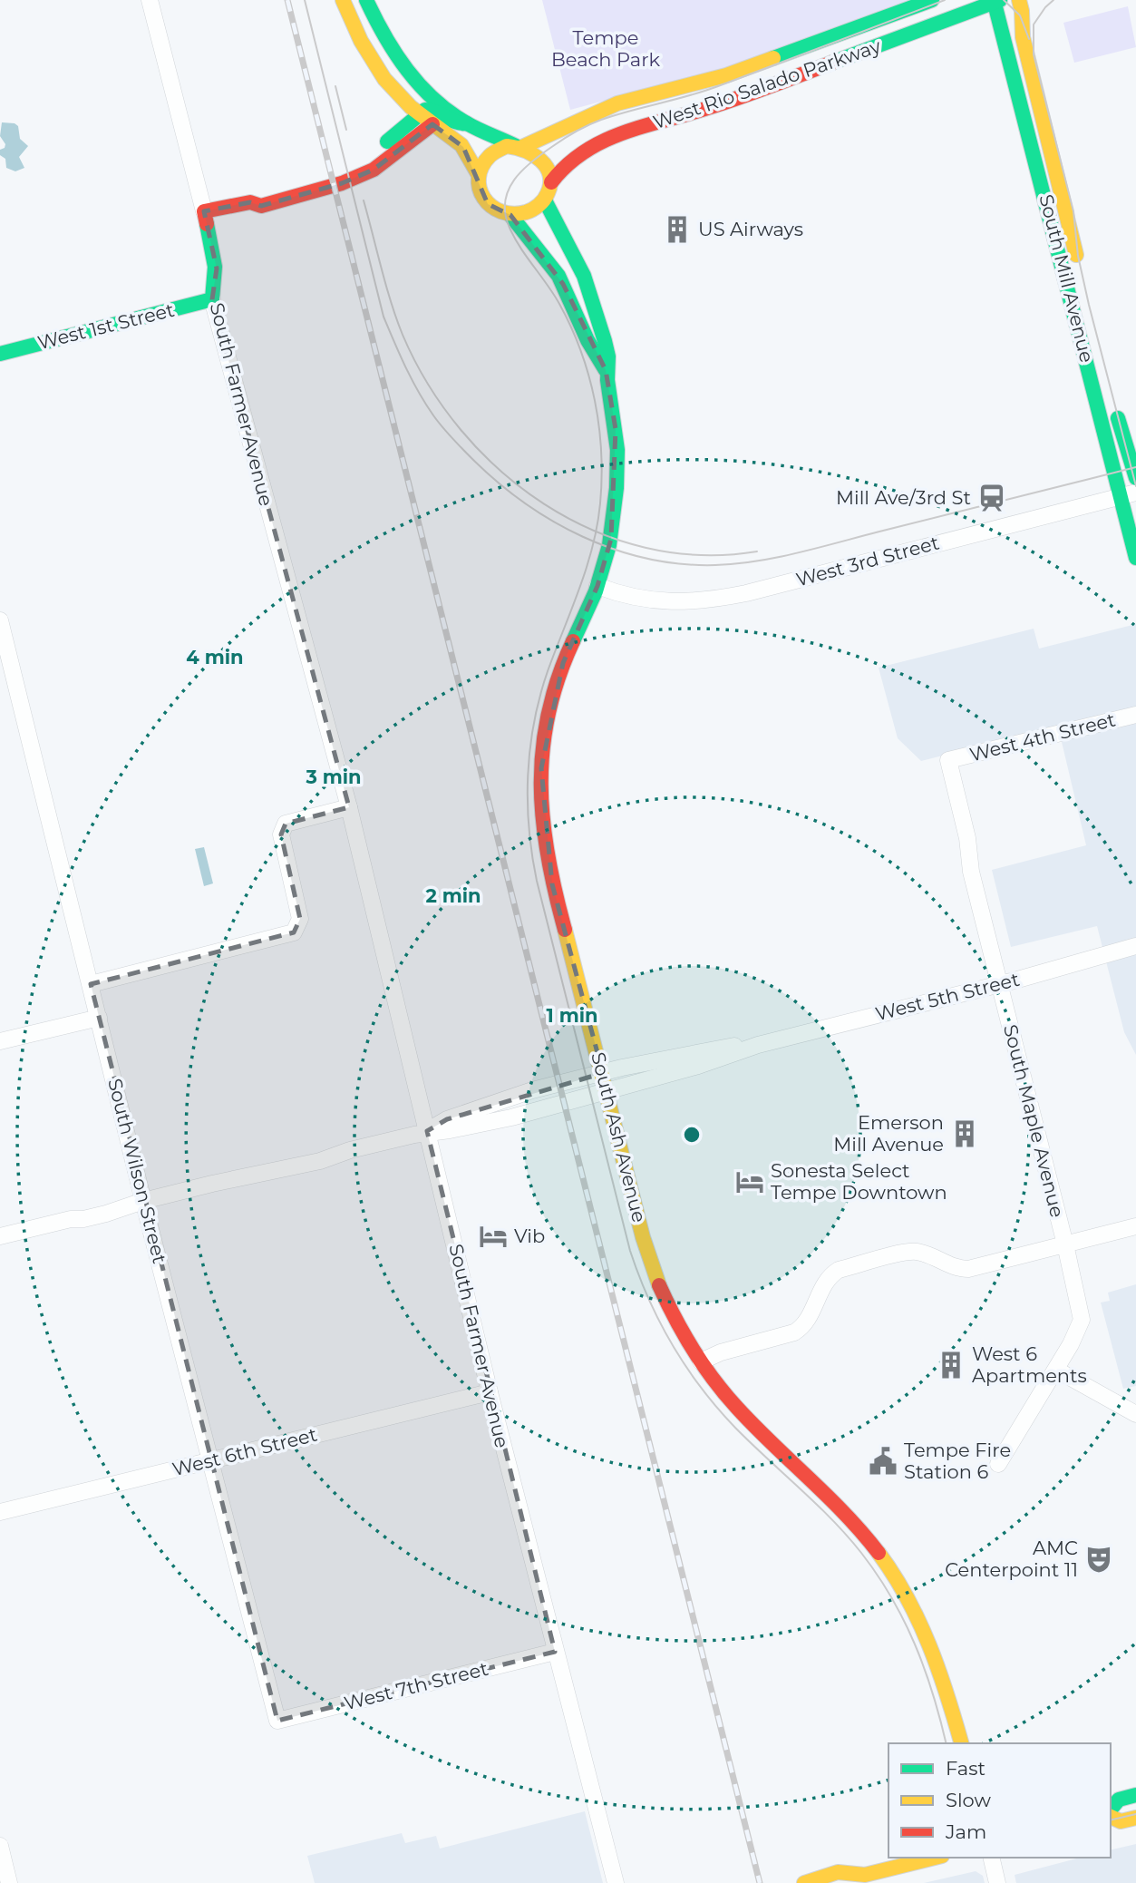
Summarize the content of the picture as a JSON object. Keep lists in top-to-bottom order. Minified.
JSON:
{"streets":{"main road":["West Rio Salado Parkway","South Mill Avenue","West 1st Street","South Farmer Avenue","South Ash Avenue"],"street":["West 3rd Street","West 4th Street","West 5th Street","South Maple Avenue","South Wilson Street","West 6th Street","West 7th Street"]},"crossings":[["West Rio Salado Parkway","South Mill Avenue"],["West Rio Salado Parkway","South Ash Avenue"],["South Mill Avenue","West 3rd Street"],["West 1st Street","South Farmer Avenue"],["South Farmer Avenue","West 5th Street"],["South Farmer Avenue","West 6th Street"],["South Farmer Avenue","West 7th Street"],["West 3rd Street","South Ash Avenue"],["West 4th Street","South Maple Avenue"],["West 5th Street","South Maple Avenue"],["West 5th Street","South Ash Avenue"],["West 5th Street","South Wilson Street"],["South Wilson Street","West 6th Street"],["South Wilson Street","West 7th Street"]],"parks":["Tempe Beach Park"],"places":{"building":["US Airways","Emerson Mill Avenue","West 6 Apartments"],"station":["Mill Ave/3rd St"],"hotel":["Sonesta Select Tempe Downtown","Vib"],"public building":["Tempe Fire Station 6"],"theatre":["AMC Centerpoint 11"]},"legend":["Fast","Slow","Jam"],"rings":["4 min","3 min","2 min","1 min"]}
